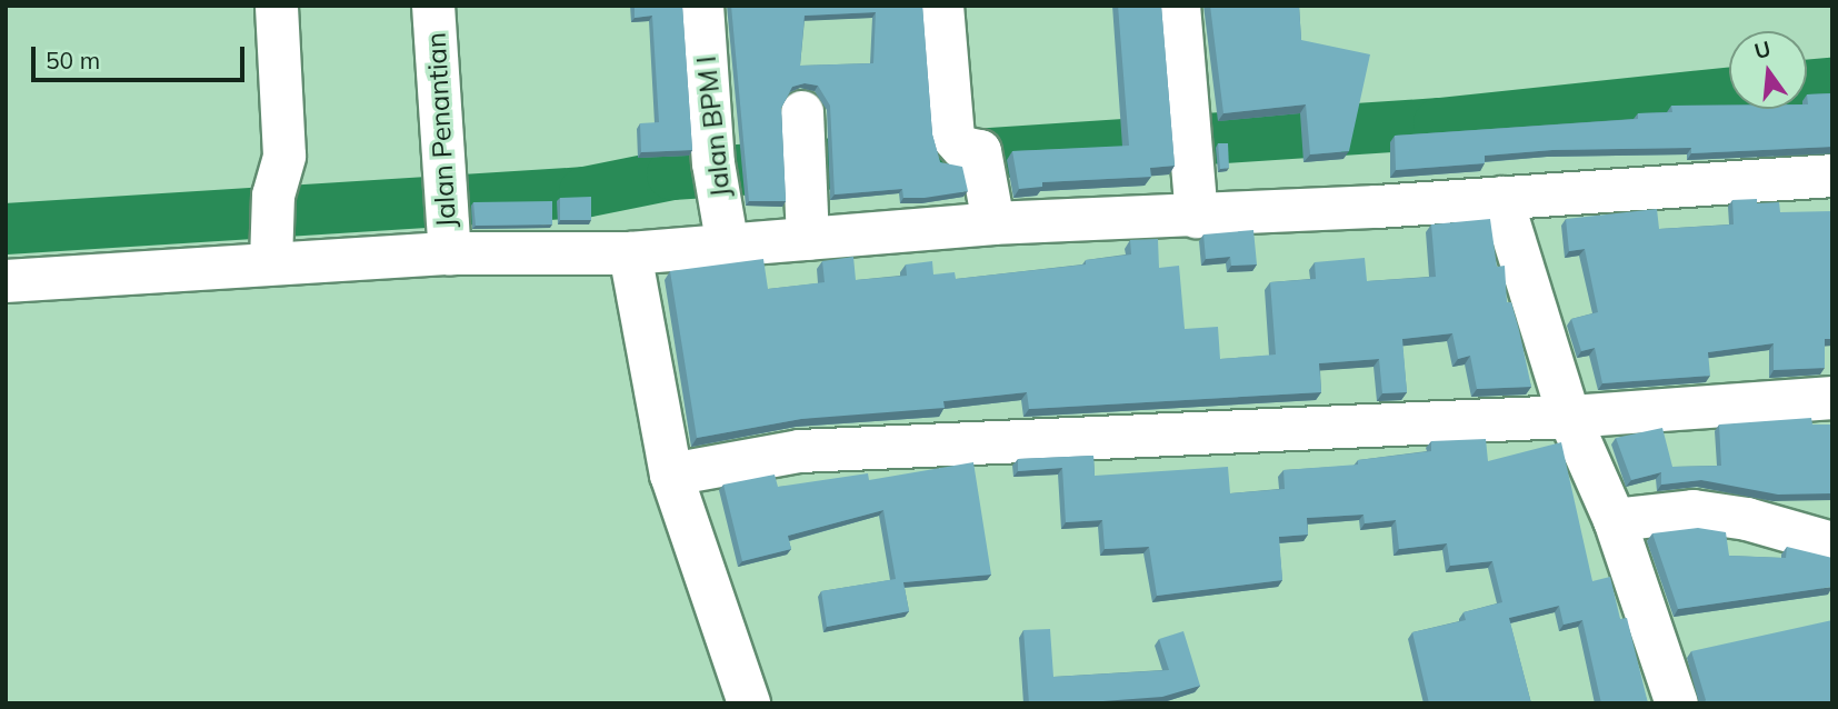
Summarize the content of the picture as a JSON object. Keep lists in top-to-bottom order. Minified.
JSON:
{"streets":{"street":["Jalan BPM I","Jalan Penantian"]},"scale_bar":"50 m","north":"top"}
